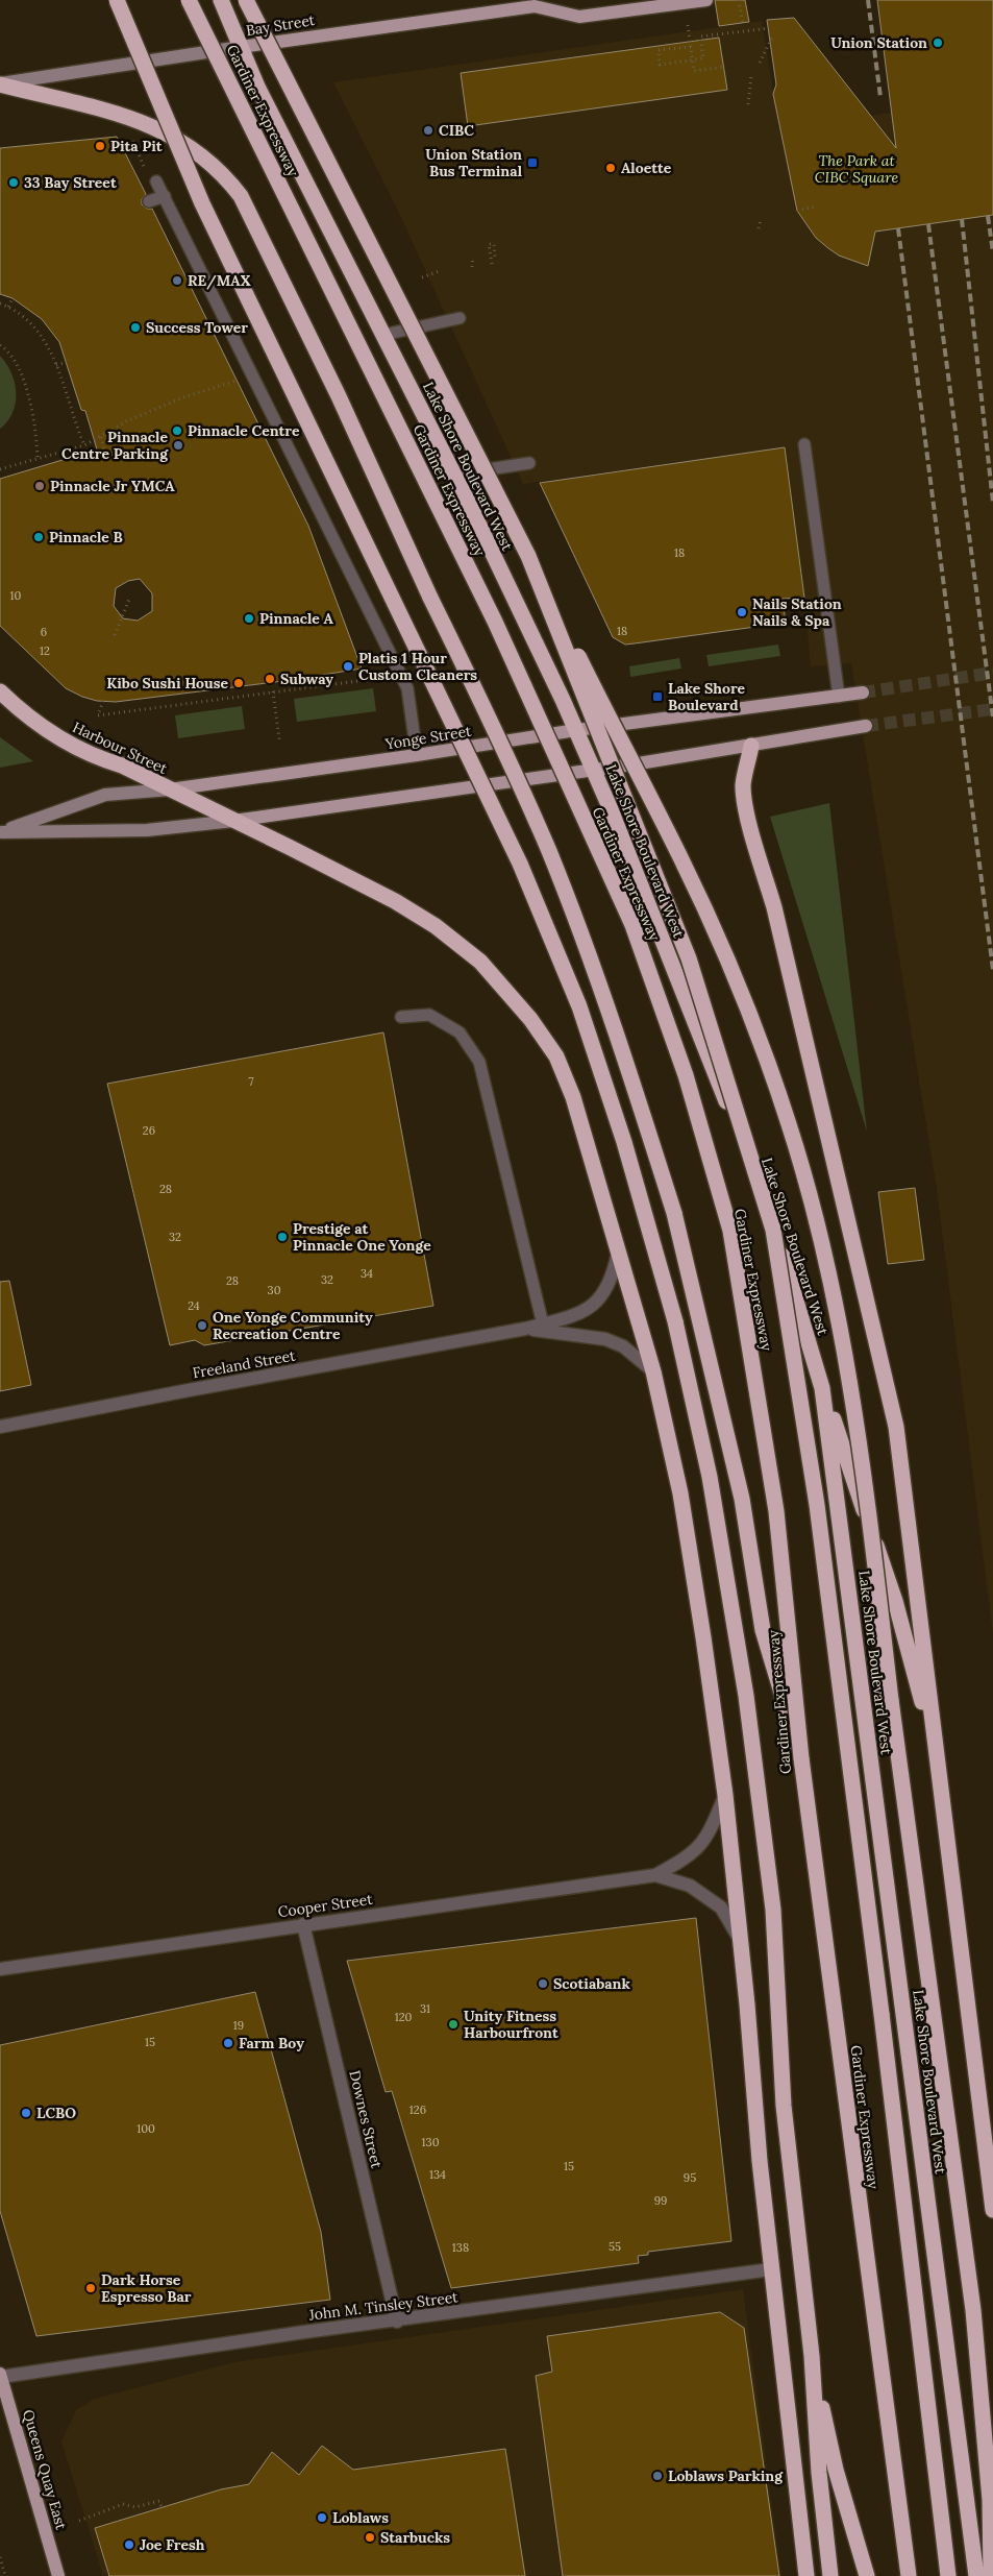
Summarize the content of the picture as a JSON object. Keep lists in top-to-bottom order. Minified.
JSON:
{"streets":{"highway":["Gardiner Expressway","Lake Shore Boulevard West","Harbour Street"],"main road":["Bay Street","Yonge Street","Queens Quay East"],"street":["Freeland Street","Cooper Street","Downes Street","John M. Tinsley Street"]},"crossings":[["Bay Street","Lake Shore Boulevard West"],["Lake Shore Boulevard West","Yonge Street"],["Yonge Street","Harbour Street"],["Cooper Street","Downes Street"],["Downes Street","John M. Tinsley Street"],["John M. Tinsley Street","Queens Quay East"]],"parks":["The Park at CIBC Square"],"places":{"other":["Union Station","CIBC","Pita Pit","Aloette","33 Bay Street","RE/MAX","Success Tower","Pinnacle Centre","Pinnacle Centre Parking","Pinnacle Jr YMCA","Pinnacle B","Nails Station Nails & Spa","Pinnacle A","Platis 1 Hour Custom Cleaners","Subway","Kibo Sushi House","Prestige at Pinnacle One Yonge","One Yonge Community Recreation Centre","Scotiabank","Unity Fitness Harbourfront","Farm Boy","LCBO","Dark Horse Espresso Bar","Loblaws Parking","Loblaws","Starbucks","Joe Fresh"],"transit":["Union Station Bus Terminal","Lake Shore Boulevard"]},"house_numbers":["18","10","18","6","12","7","26","28","32","34","32","28","30","24","31","120","19","15","126","100","130","15","134","95","99","55","138"]}
